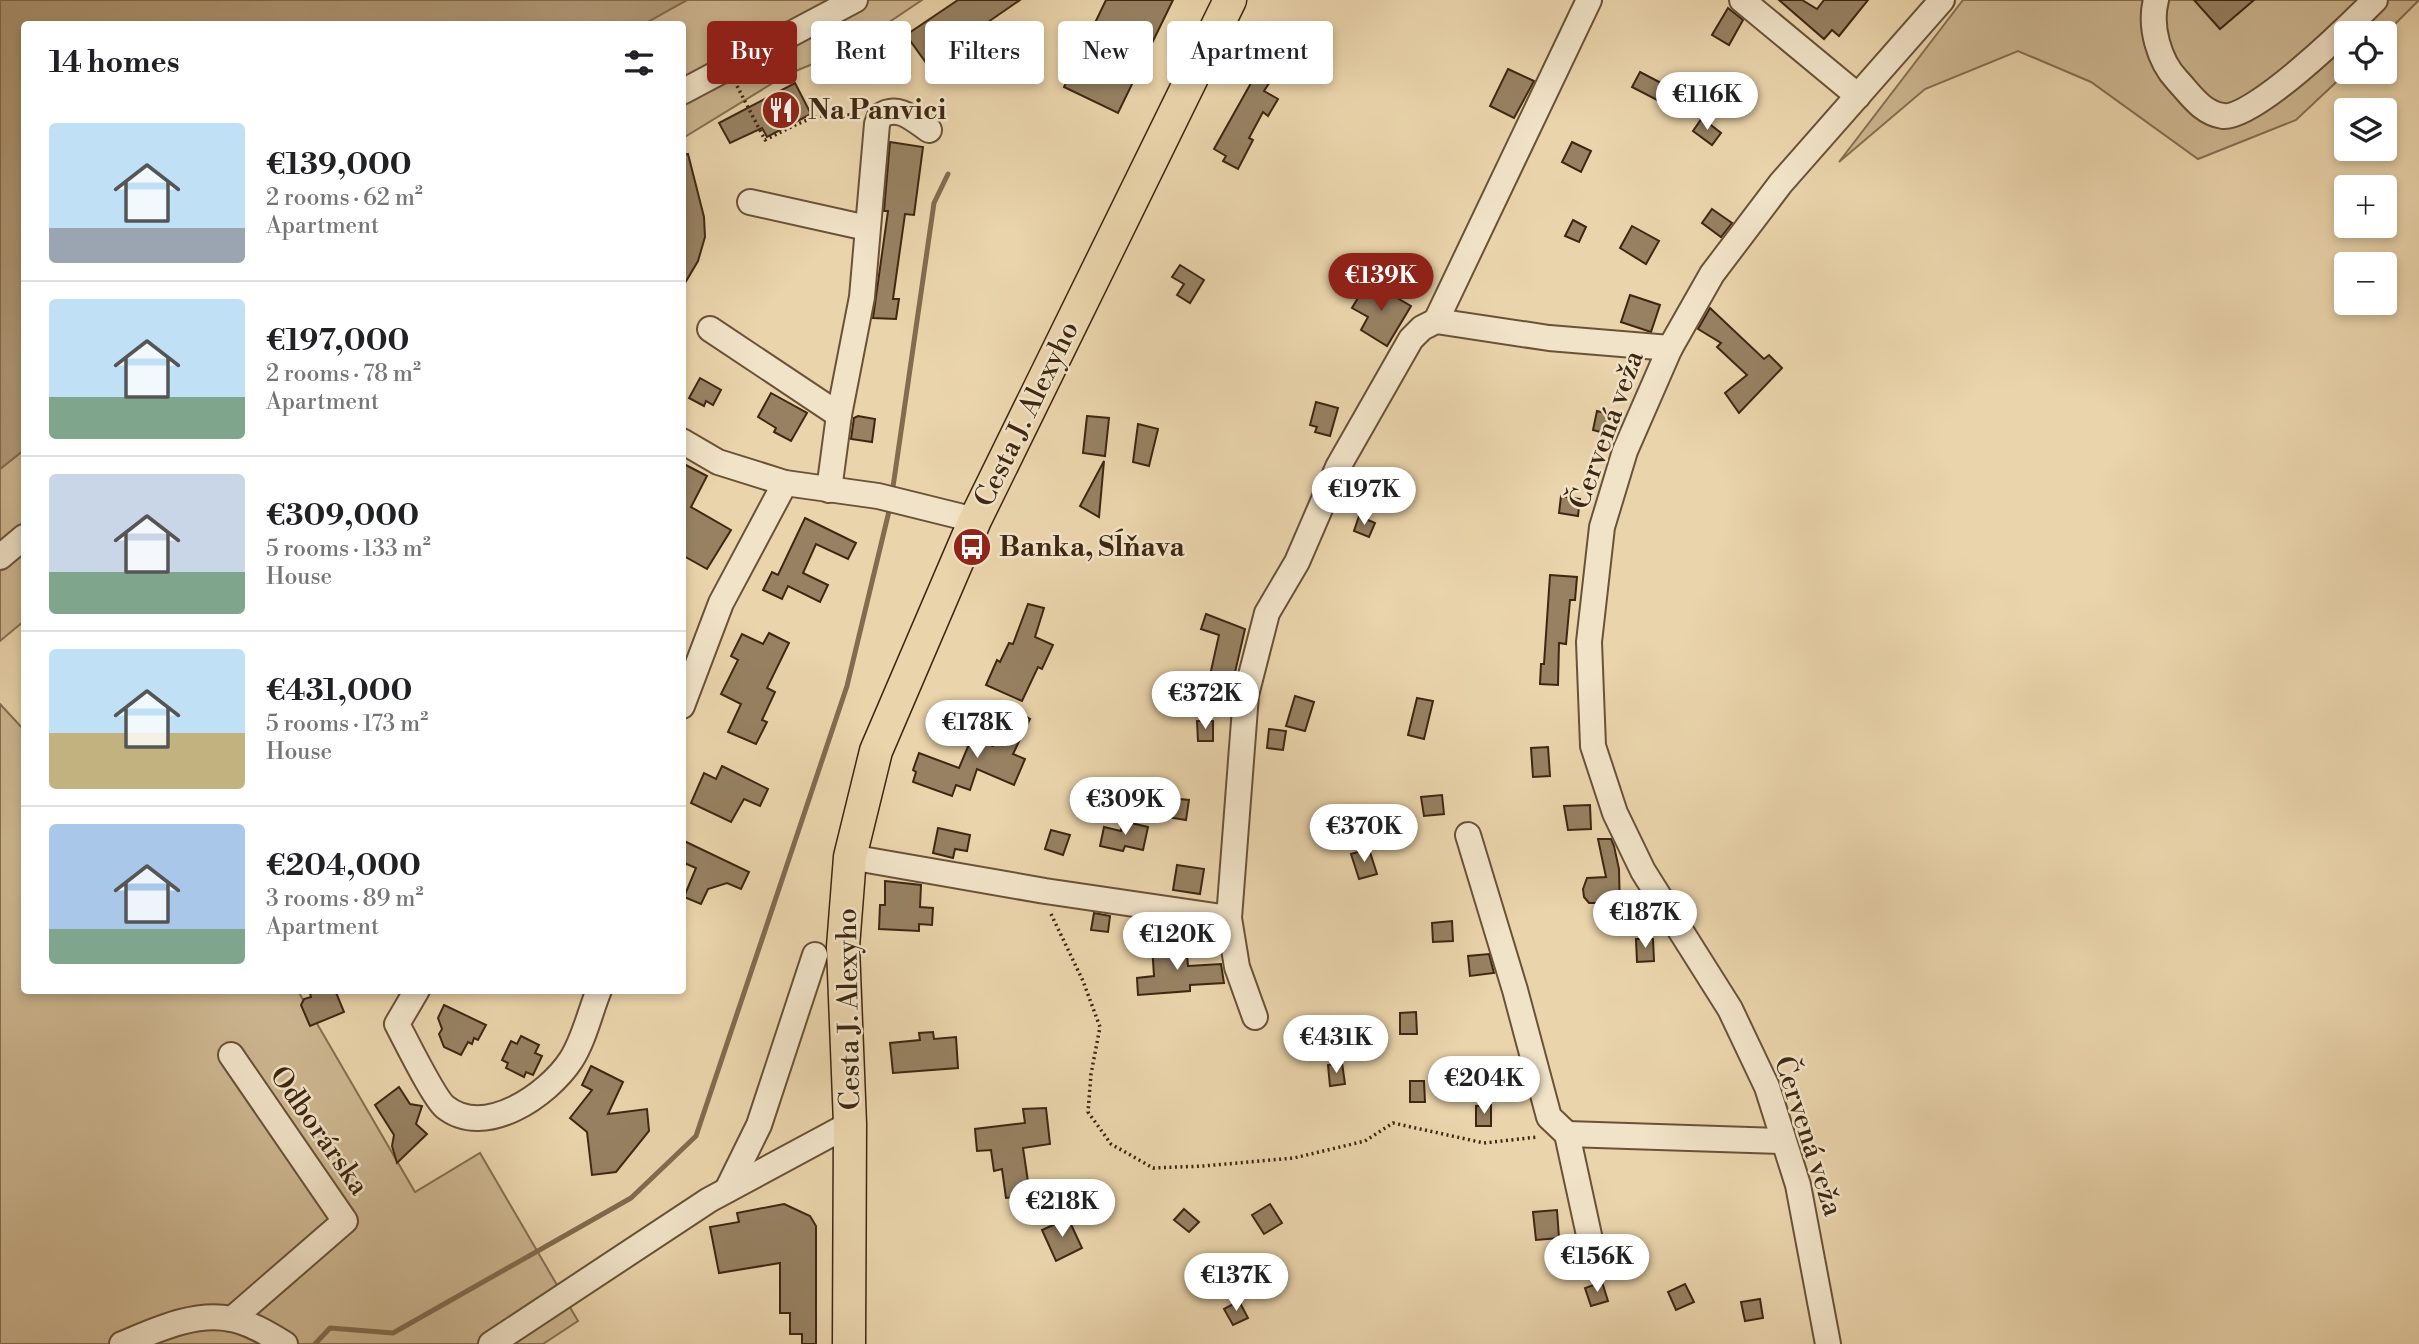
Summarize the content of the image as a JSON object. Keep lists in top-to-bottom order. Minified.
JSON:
{"streets":{"main road":["Cesta J. Alexyho"],"lane":["Červená veža","Odborárska"]},"places":{"restaurant":["Na Panvici"],"bus stop":["Banka, Sĺňava"]},"page":{"map_buttons":["+","−"],"chip":["Buy","Rent","Filters","New","Apartment"],"heading":"14 homes","price":["€116K","€139K","€197K","€372K","€178K","€309K","€370K","€187K","€120K","€431K","€204K","€218K","€156K","€137K"],"list":[{"name":"€139,000","note":"2 rooms · 62 m² · Apartment"},{"name":"€197,000","note":"2 rooms · 78 m² · Apartment"},{"name":"€309,000","note":"5 rooms · 133 m² · House"},{"name":"€431,000","note":"5 rooms · 173 m² · House"},{"name":"€204,000","note":"3 rooms · 89 m² · Apartment"}]}}
